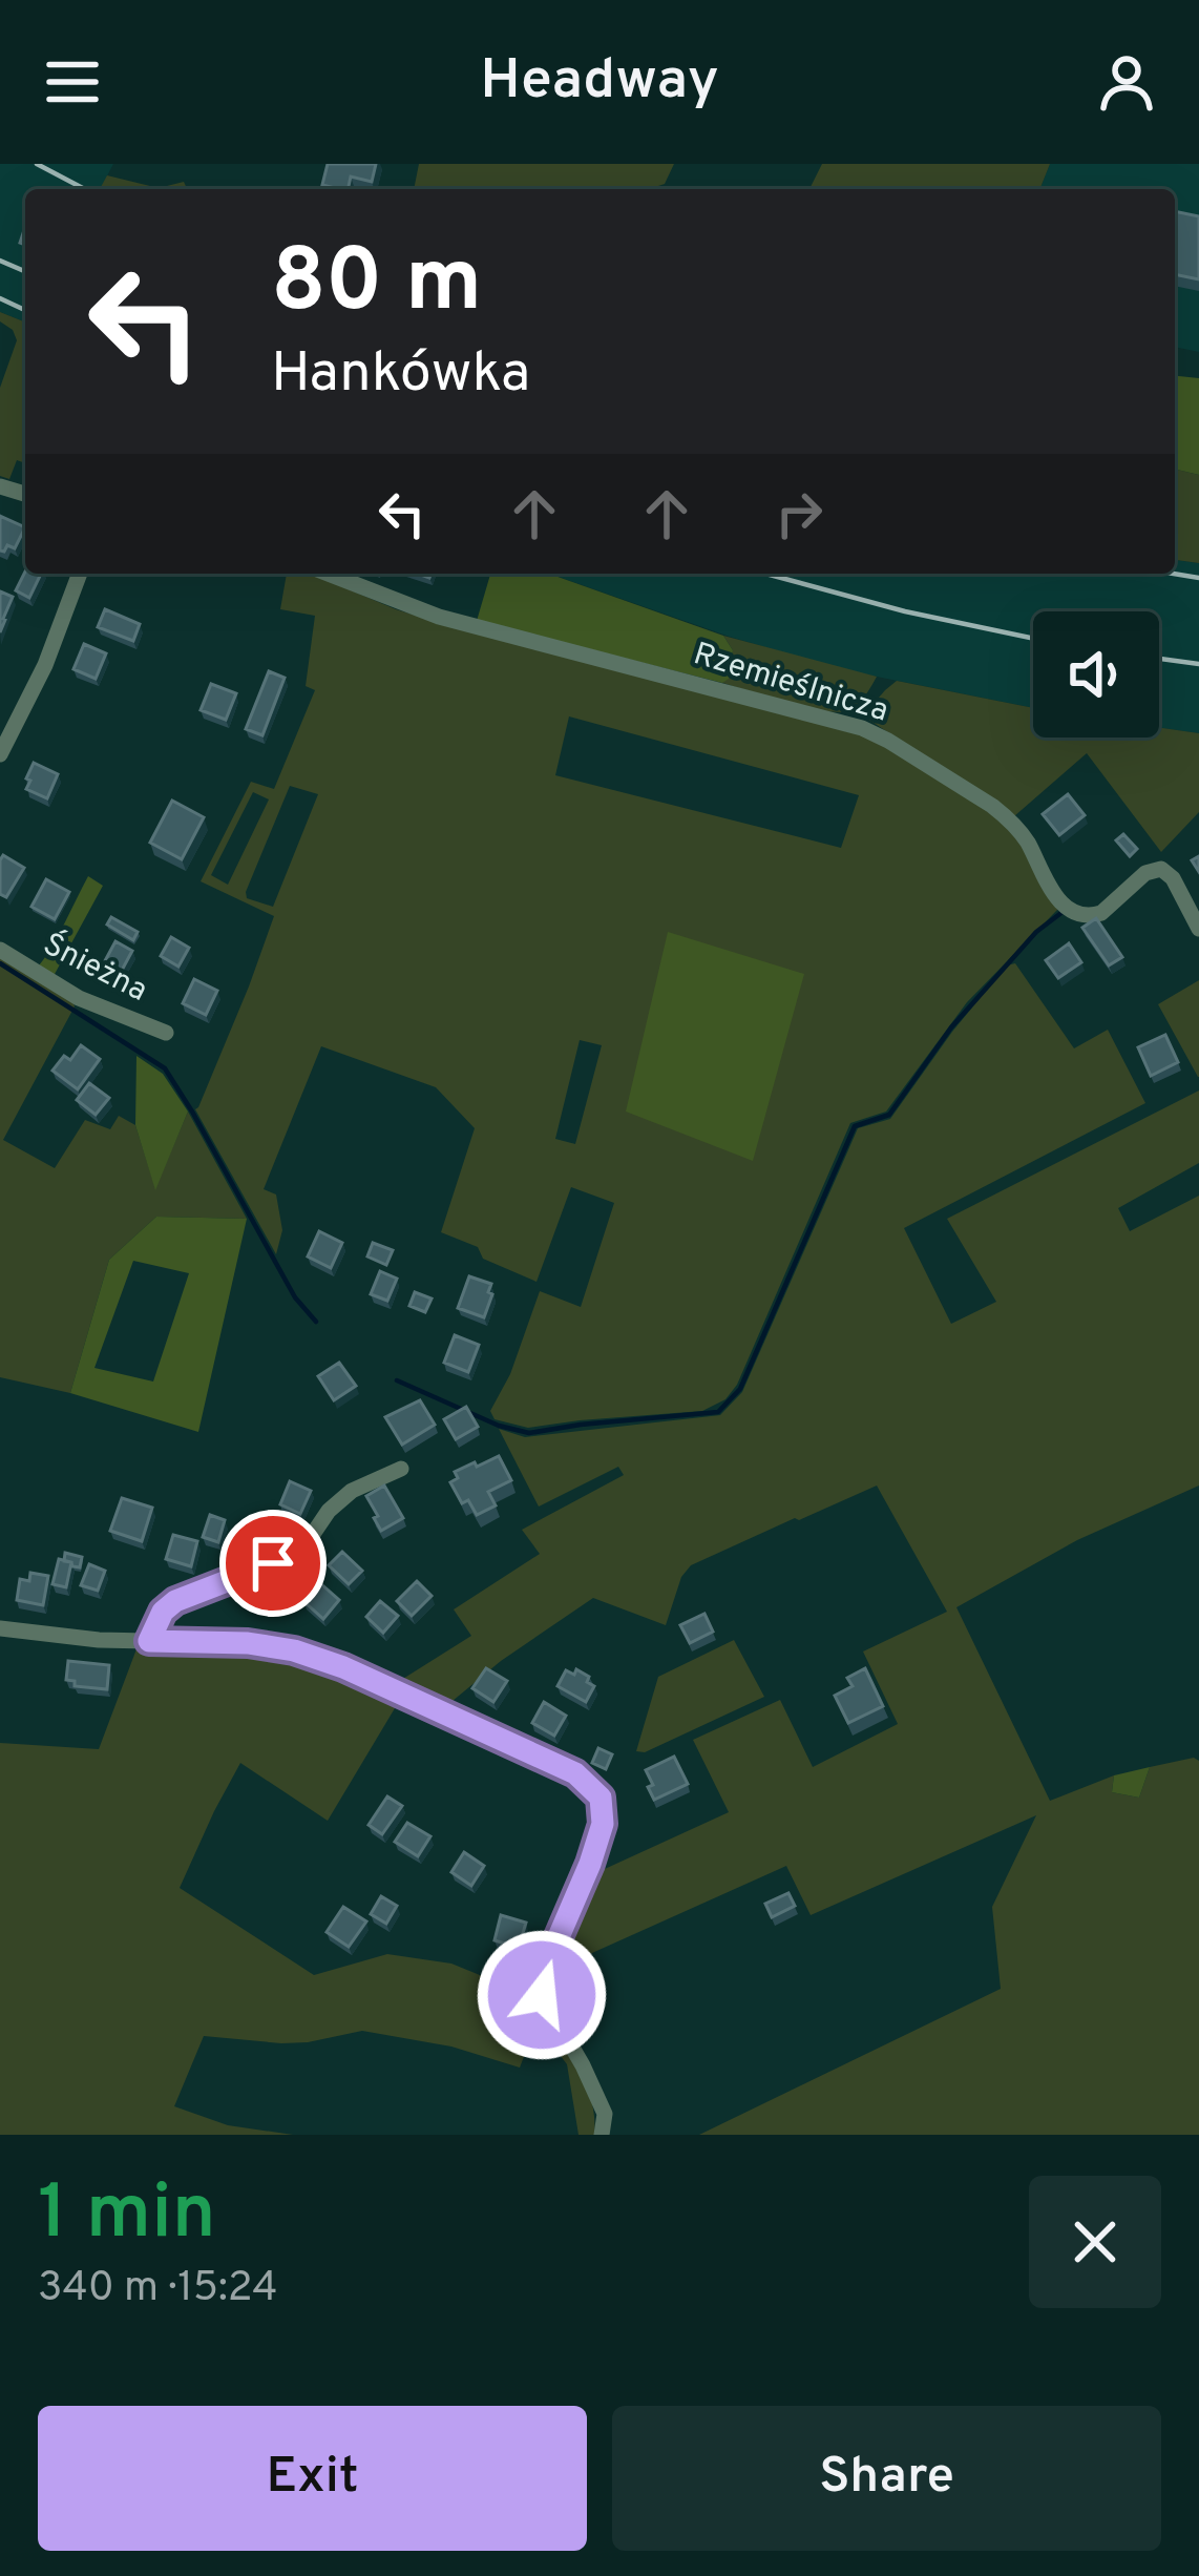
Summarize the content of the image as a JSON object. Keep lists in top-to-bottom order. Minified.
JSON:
{"streets":{"street":["Rzemieślnicza","Śnieżna"]},"page":{"header":"Headway","turn":["80 m","Hankówka"],"heading":["1 min","340 m · 15:24"],"buttons":["Exit","Share"]}}
